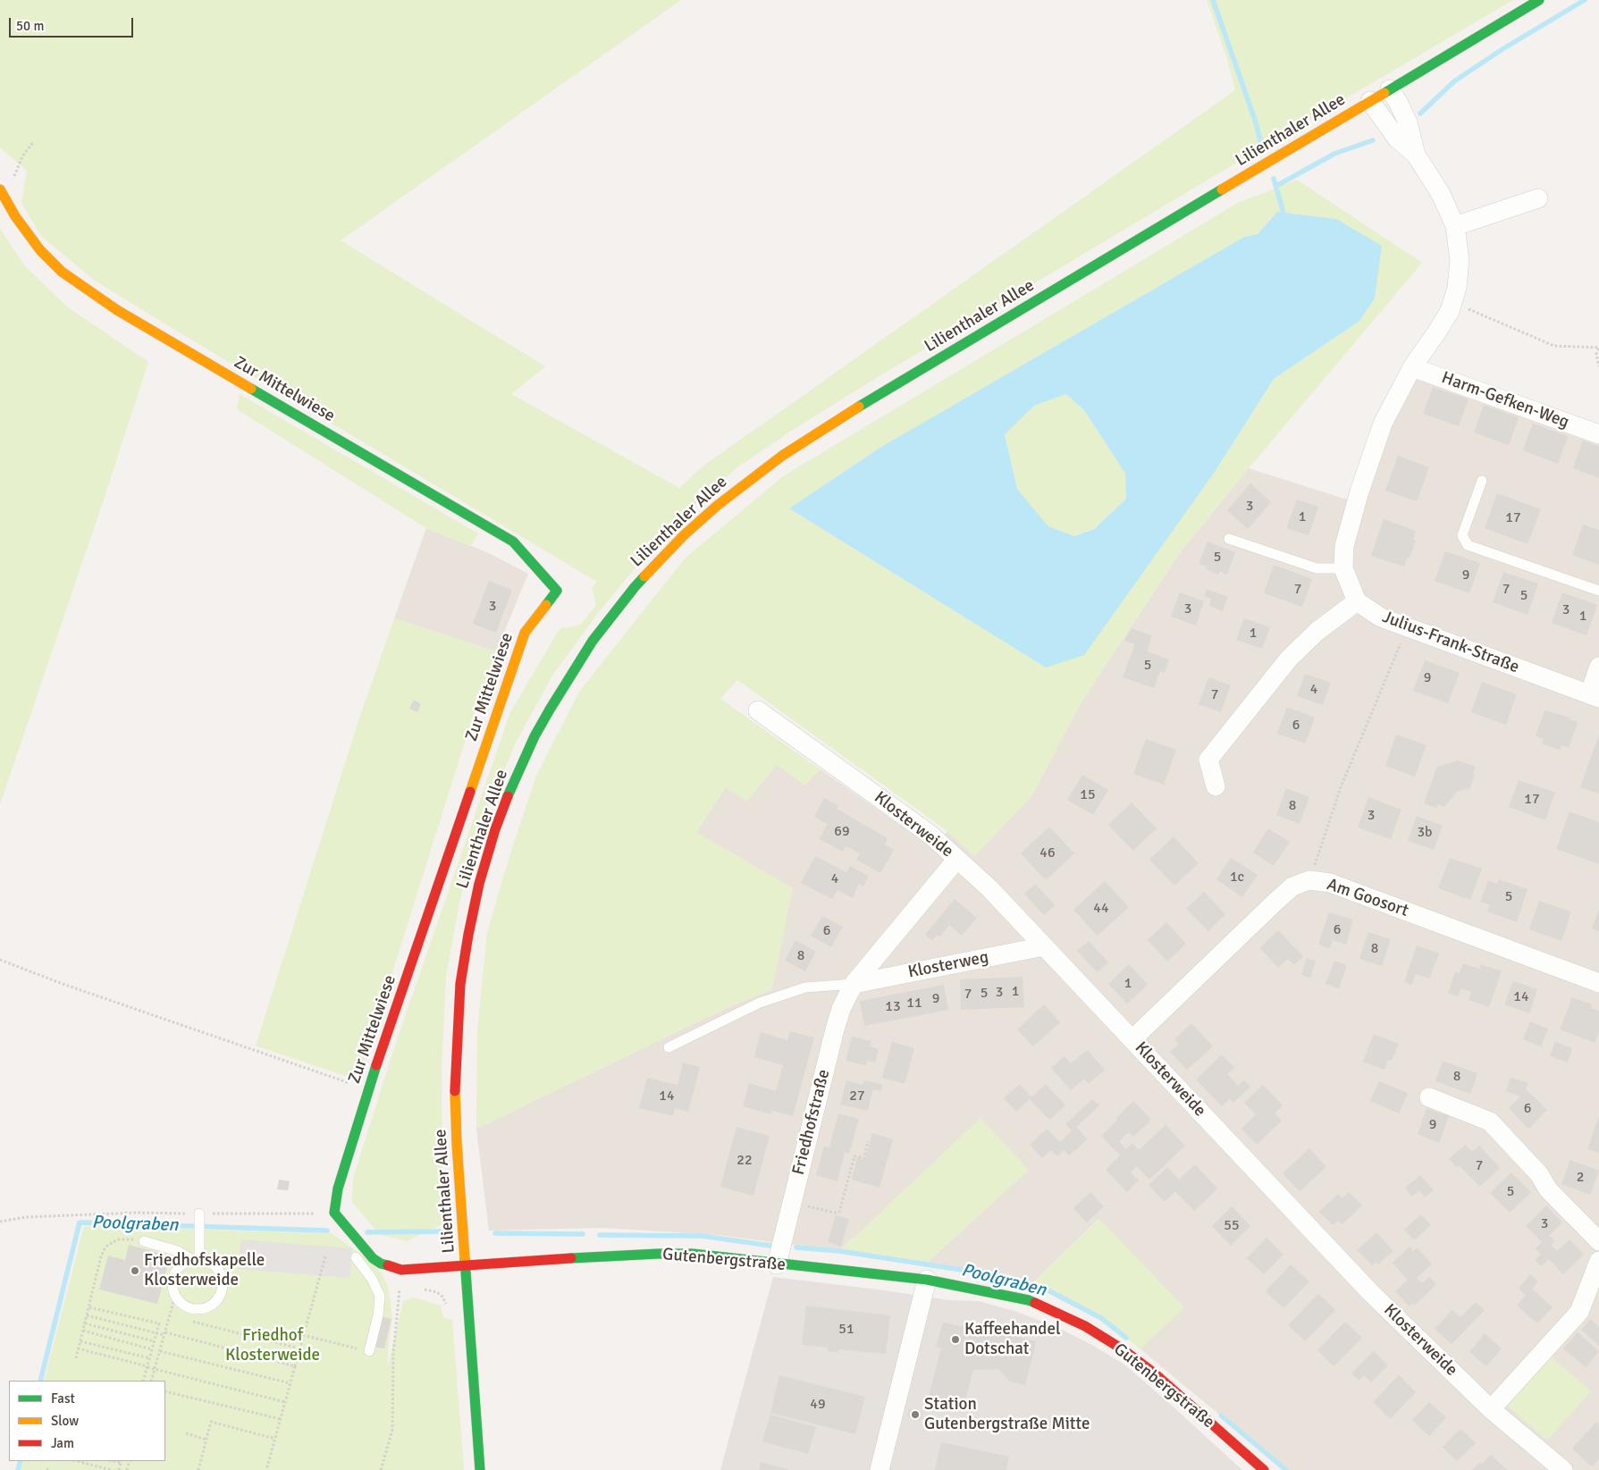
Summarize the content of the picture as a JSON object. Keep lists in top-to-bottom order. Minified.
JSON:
{"streets":{"street":["Lilienthaler Allee","Zur Mittelwiese","Harm-Gefken-Weg","Julius-Frank-Straße","Klosterweide","Am Goosort","Klosterweg","Friedhofstraße","Gutenbergstraße"]},"crossings":[["Lilienthaler Allee","Gutenbergstraße"],["Klosterweide","Am Goosort"],["Klosterweide","Klosterweg"],["Klosterweide","Friedhofstraße"],["Klosterweg","Friedhofstraße"],["Friedhofstraße","Gutenbergstraße"]],"water":["Poolgraben"],"parks":["Friedhof Klosterweide"],"places":["Friedhofskapelle Klosterweide","Kaffeehandel Dotschat","Station Gutenbergstraße Mitte"],"house_numbers":["3","1","17","5","9","7","7","5","3","3","3","1","1","5","9","4","7","6","15","17","8","3","69","3b","46","1c","4","5","44","6","6","8","8","1","1","3","5","7","14","9","11","13","8","14","27","6","9","22","7","2","5","3","55","51","49"],"legend":["Fast","Slow","Jam"],"scale_bar":"50 m"}
